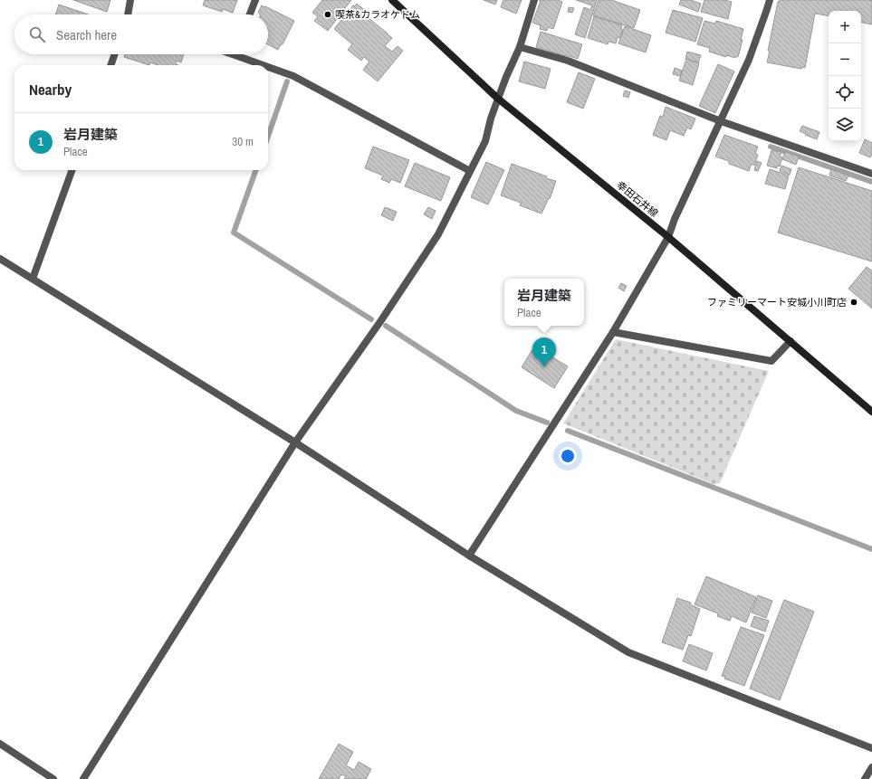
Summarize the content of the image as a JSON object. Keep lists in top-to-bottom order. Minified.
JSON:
{"streets":{"main road":["幸田石井線"]},"places":["喫茶&カラオケドム","ファミリーマート安城小川町店"],"page":{"map_buttons":["+","−"],"search":"Search here","heading":"Nearby","list":[{"mark":"1","name":"岩月建築","note":"Place","value":"30 m"}],"popup":["岩月建築","Place"],"pins":"1"}}
